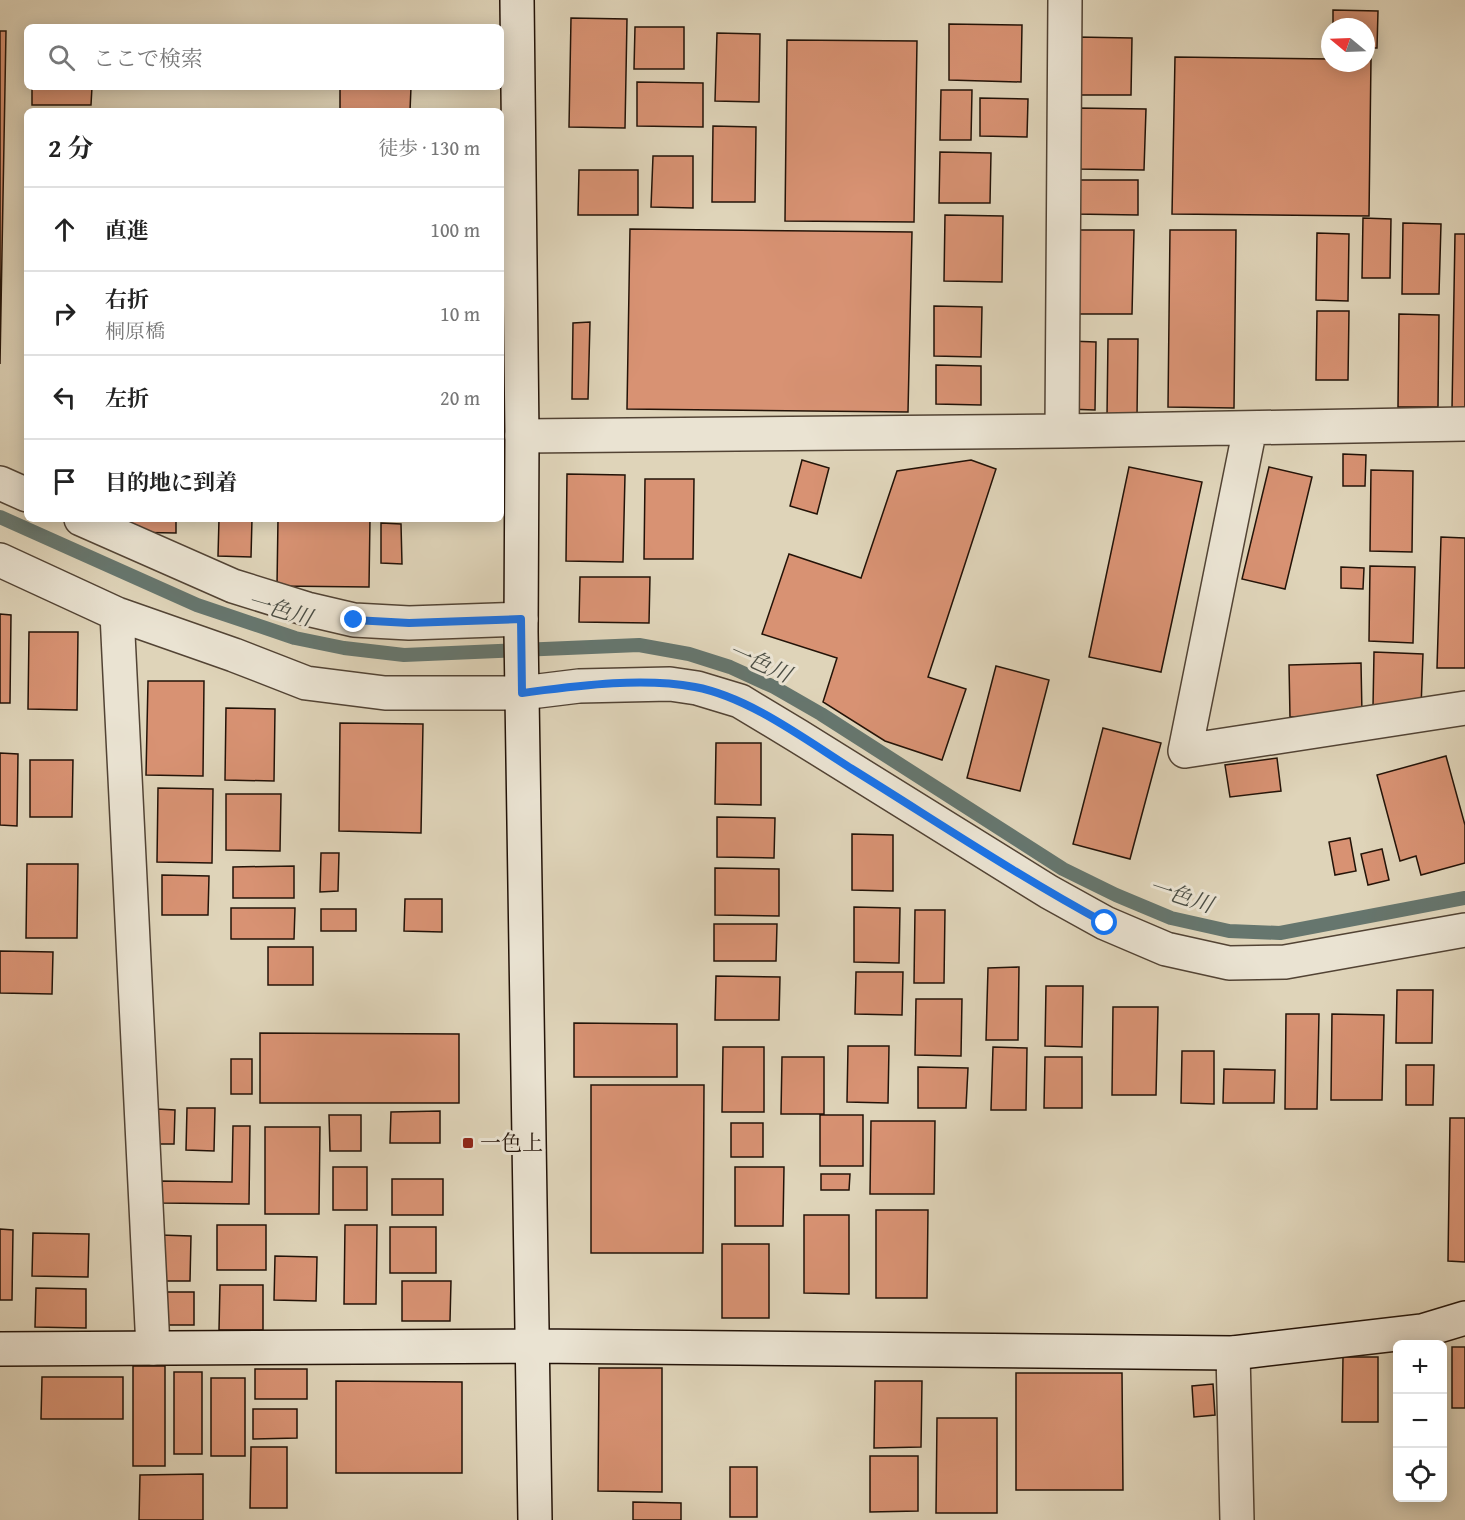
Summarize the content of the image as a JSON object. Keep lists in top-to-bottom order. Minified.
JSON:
{"water":["一色川"],"places":{"transit":["一色上"]},"north":"left","page":{"search":"ここで検索","heading":["2 分","徒歩 · 130 m"],"list":[["直進","100 m"],["右折","桐原橋","10 m"],["左折","20 m"],"目的地に到着"],"map_buttons":["+","−"]}}
